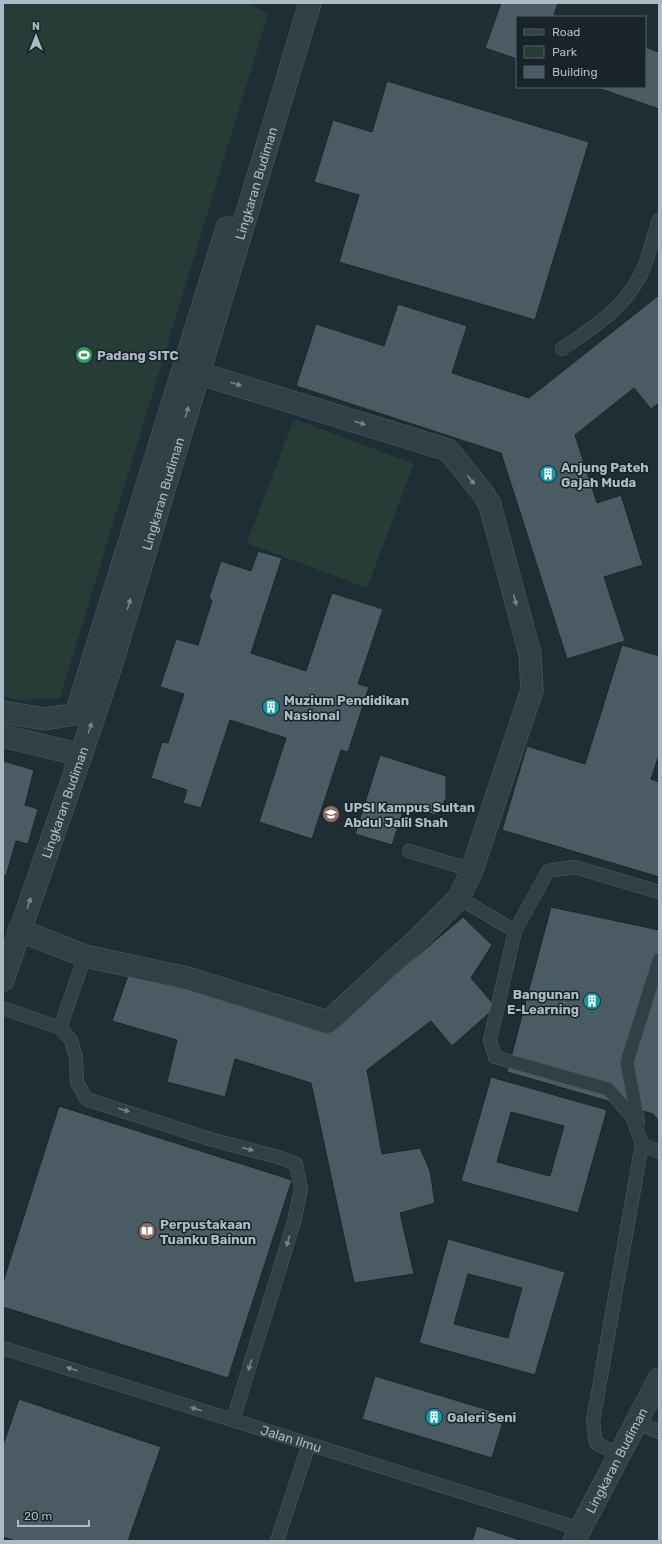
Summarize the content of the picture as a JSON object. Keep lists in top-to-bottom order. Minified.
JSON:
{"streets":{"street":["Lingkaran Budiman"],"lane":["Jalan Ilmu"]},"crossings":[["Lingkaran Budiman","Jalan Ilmu"]],"one_way":["Jalan Ilmu"],"places":{"sports":["Padang SITC"],"building":["Anjung Pateh Gajah Muda","Muzium Pendidikan Nasional","Bangunan E-Learning","Galeri Seni"],"school or university":["UPSI Kampus Sultan Abdul Jalil Shah"],"library":["Perpustakaan Tuanku Bainun"]},"legend":["Road","Park","Building"],"scale_bar":"20 m","north":"top"}
